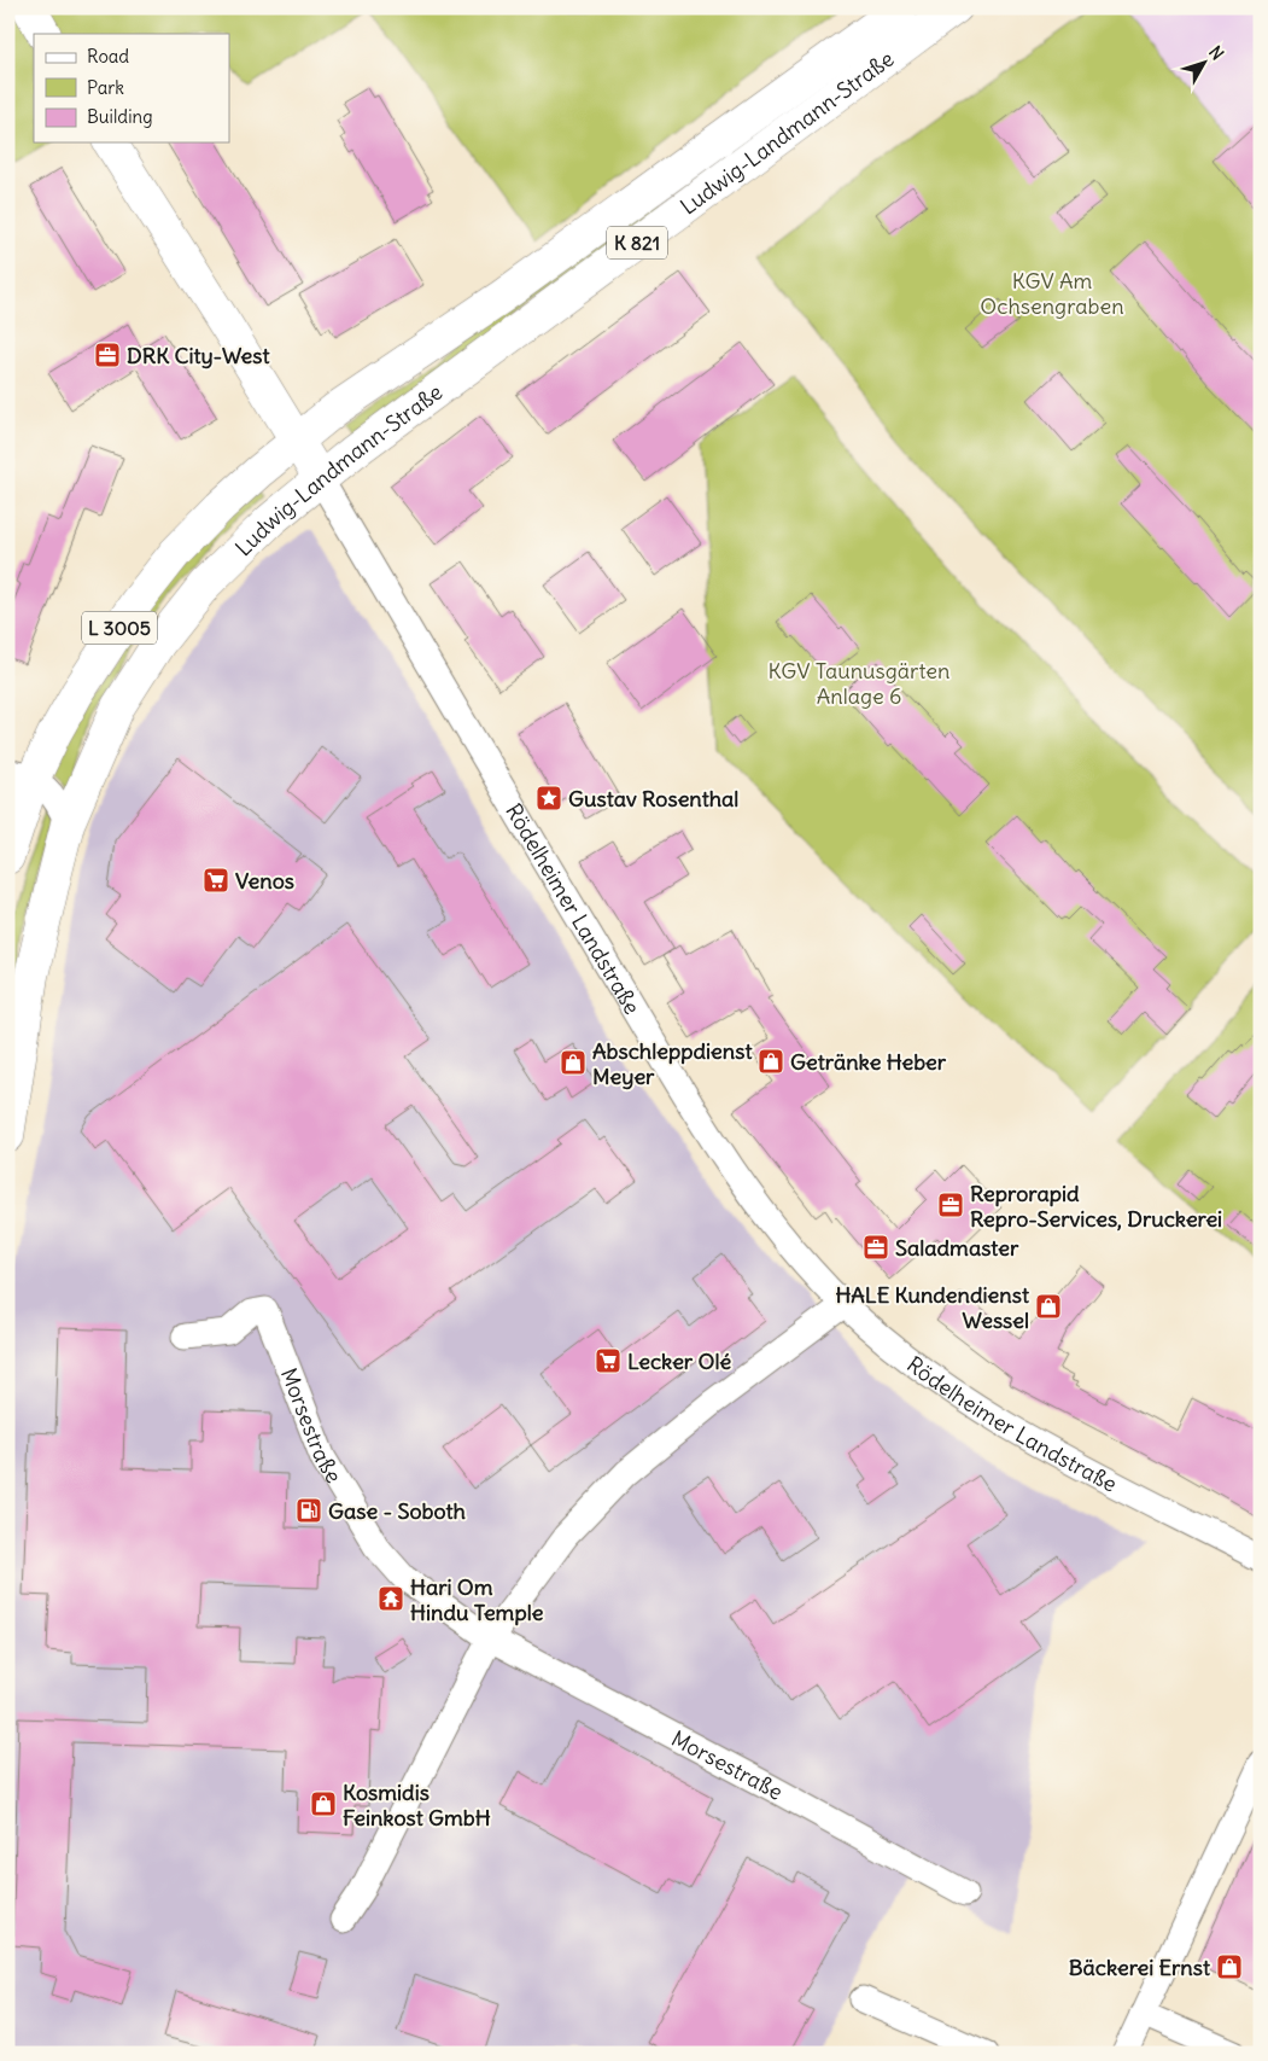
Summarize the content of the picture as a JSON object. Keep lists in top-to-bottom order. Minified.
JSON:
{"streets":{"main road":["Ludwig-Landmann-Straße","K 821","L 3005","Rödelheimer Landstraße"],"street":["Morsestraße"]},"crossings":[["Ludwig-Landmann-Straße","Rödelheimer Landstraße"]],"parks":["KGV Am Ochsengraben","KGV Taunusgärten Anlage 6"],"places":{"office":["DRK City-West","Reprorapid Repro-Services, Druckerei","Saladmaster"],"place":["Gustav Rosenthal"],"supermarket":["Venos","Lecker Olé"],"shop":["Getränke Heber","Abschleppdienst Meyer","HALE Kundendienst Wessel","Kosmidis Feinkost GmbH","Bäckerei Ernst"],"fuel station":["Gase - Soboth"],"temple":["Hari Om Hindu Temple"]},"legend":["Road","Park","Building"],"north":"top right"}
